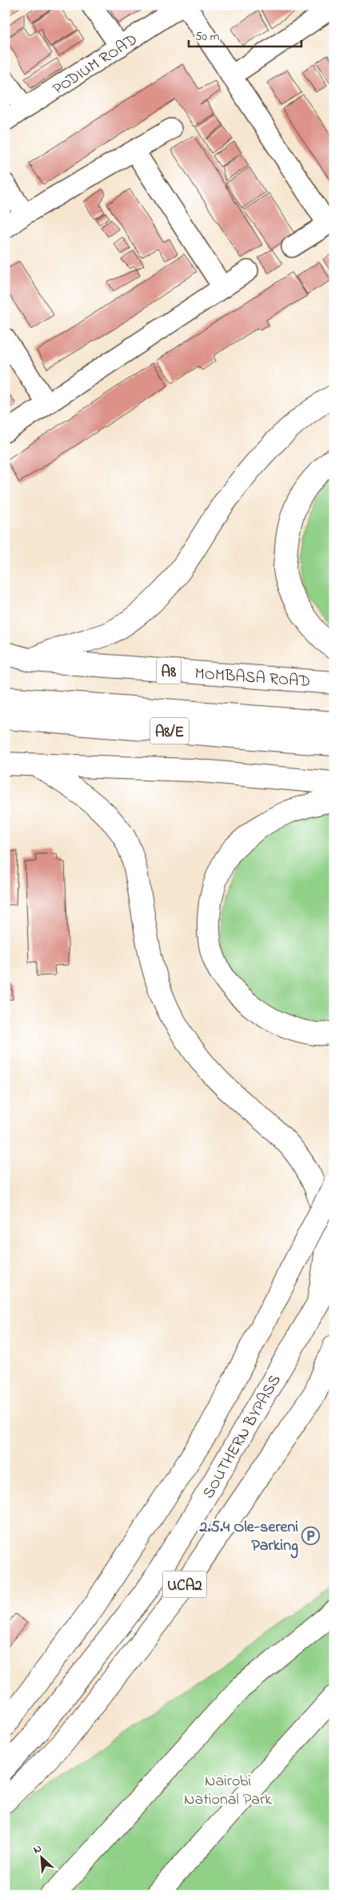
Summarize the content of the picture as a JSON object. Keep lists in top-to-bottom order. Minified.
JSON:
{"streets":{"main road":["A8","MOMBASA ROAD","A8/E","SOUTHERN BYPASS","UCA2"],"street":["PODIUM ROAD"]},"parks":["Nairobi National Park"],"places":{"parking":["2.5.4 Ole-sereni Parking"]},"scale_bar":"50 m","north":"top left"}
